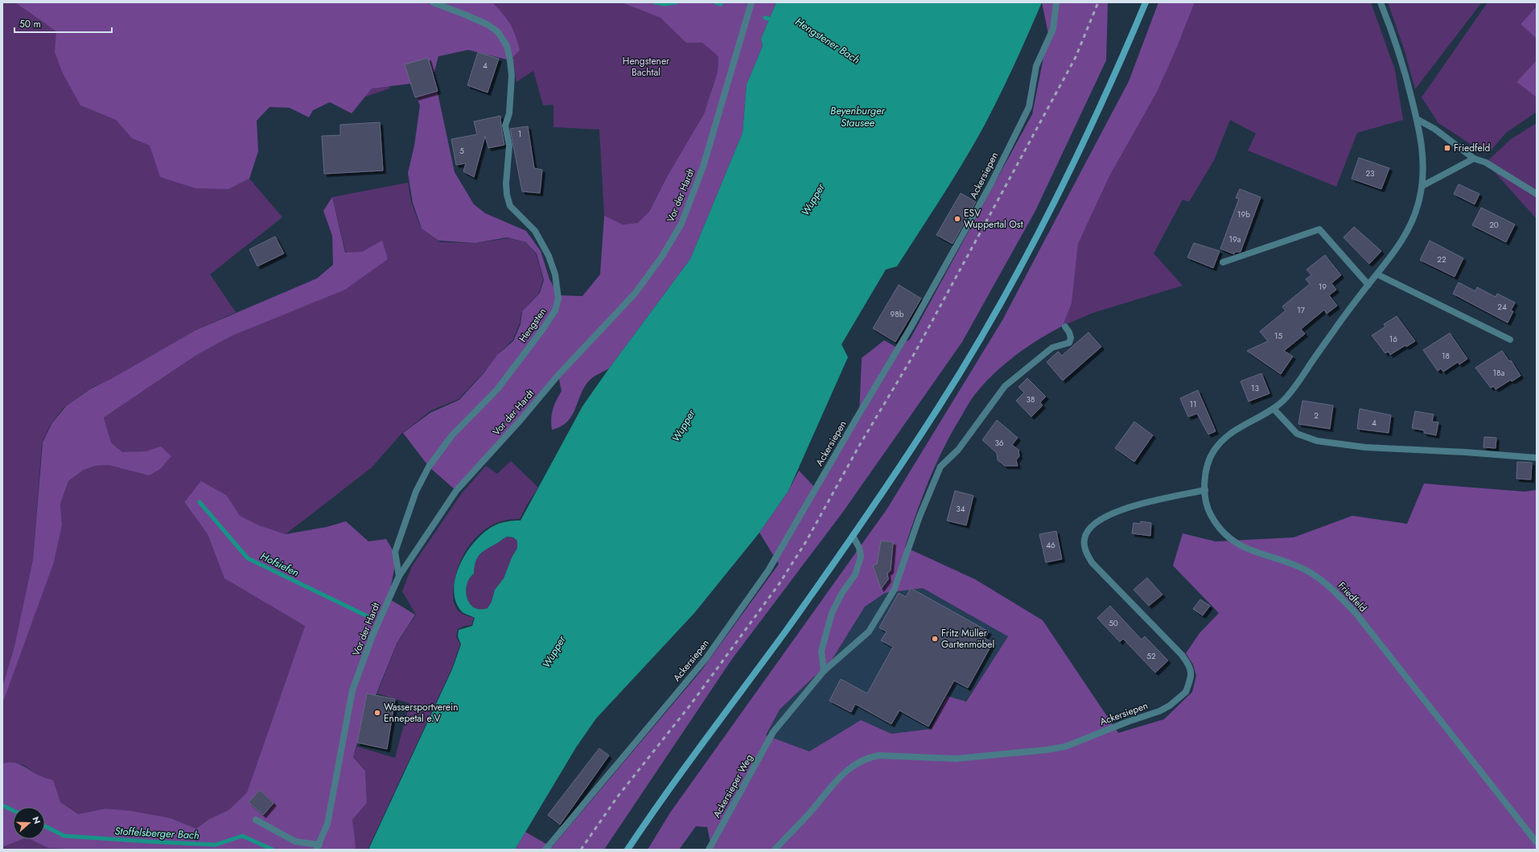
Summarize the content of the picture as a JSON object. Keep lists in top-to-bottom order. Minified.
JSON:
{"streets":{"street":["Ackersiepen","Vor der Hardt","Hengsten","Friedfeld","Ackersieper Weg"]},"crossings":[["Ackersiepen","Friedfeld"],["Vor der Hardt","Hengsten"]],"water":["Hengstener Bach","Beyenburger Stausee","Wupper","Hofsiefen","Stoffelsberger Bach"],"parks":["Hengstener Bachtal"],"places":{"transit":["Friedfeld"],"other":["ESV Wuppertal Ost","Fritz Müller Gartenmöbel","Wassersportverein Ennepetal e.V"]},"house_numbers":["4","1","5","23","19b","20","19a","22","19","24","17","98b","15","16","18","18a","13","38","11","2","4","36","34","46","50","52"],"scale_bar":"50 m","north":"right"}
